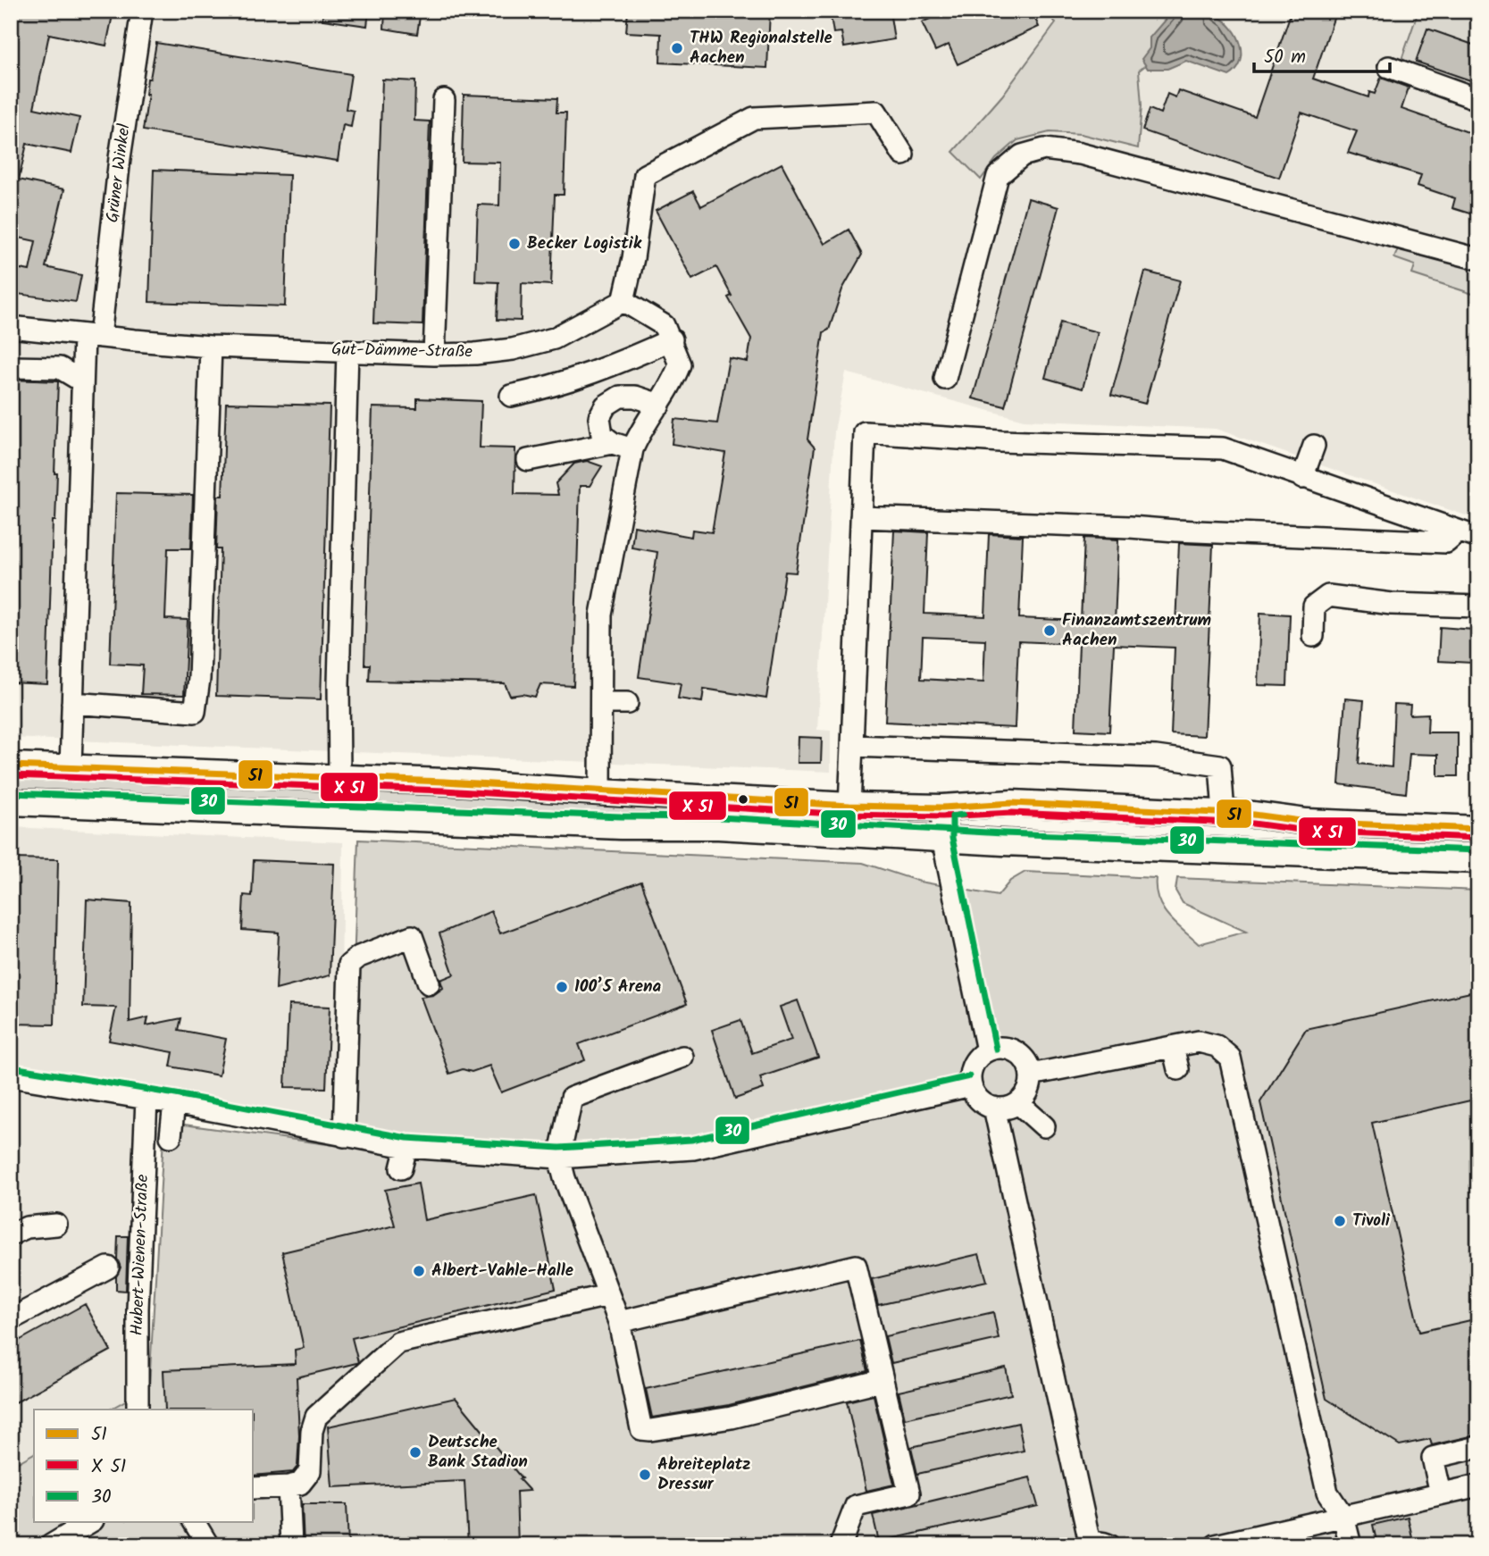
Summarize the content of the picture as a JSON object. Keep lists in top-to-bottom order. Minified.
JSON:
{"streets":{"street":["Grüner Winkel","Gut-Dämme-Straße","Hubert-Wienen-Straße"]},"crossings":[["Grüner Winkel","Gut-Dämme-Straße"]],"places":["THW Regionalstelle Aachen","Becker Logistik","Finanzamtszentrum Aachen","100’5 Arena","Tivoli","Albert-Vahle-Halle","Deutsche Bank Stadion","Abreiteplatz Dressur"],"lines":["transit line 51","transit line 30"],"legend":["51","X 51","30"],"scale_bar":"50 m"}
